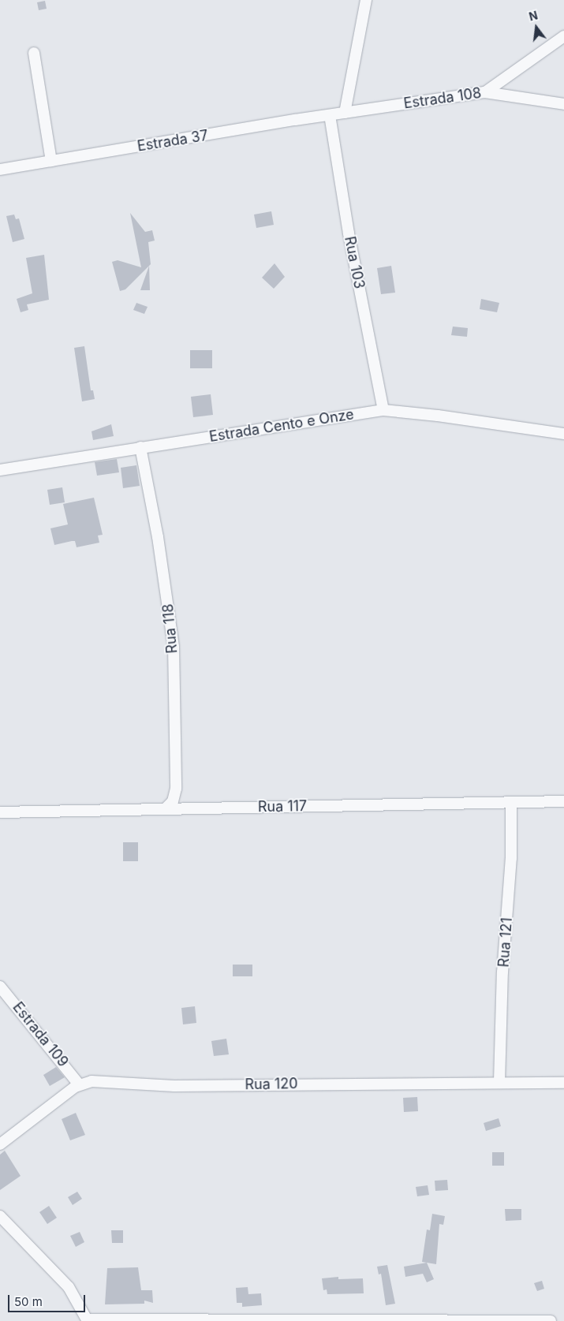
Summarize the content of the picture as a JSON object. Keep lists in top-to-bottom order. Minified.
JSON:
{"streets":{"street":["Estrada 108","Estrada 37","Rua 103","Estrada Cento e Onze","Rua 118","Rua 117","Rua 121","Estrada 109","Rua 120"]},"crossings":[["Estrada 108","Estrada 37"],["Estrada 37","Rua 103"],["Rua 103","Estrada Cento e Onze"],["Estrada Cento e Onze","Rua 118"],["Rua 118","Rua 117"],["Rua 117","Rua 121"],["Rua 121","Rua 120"],["Estrada 109","Rua 120"]],"scale_bar":"50 m","north":"top"}
